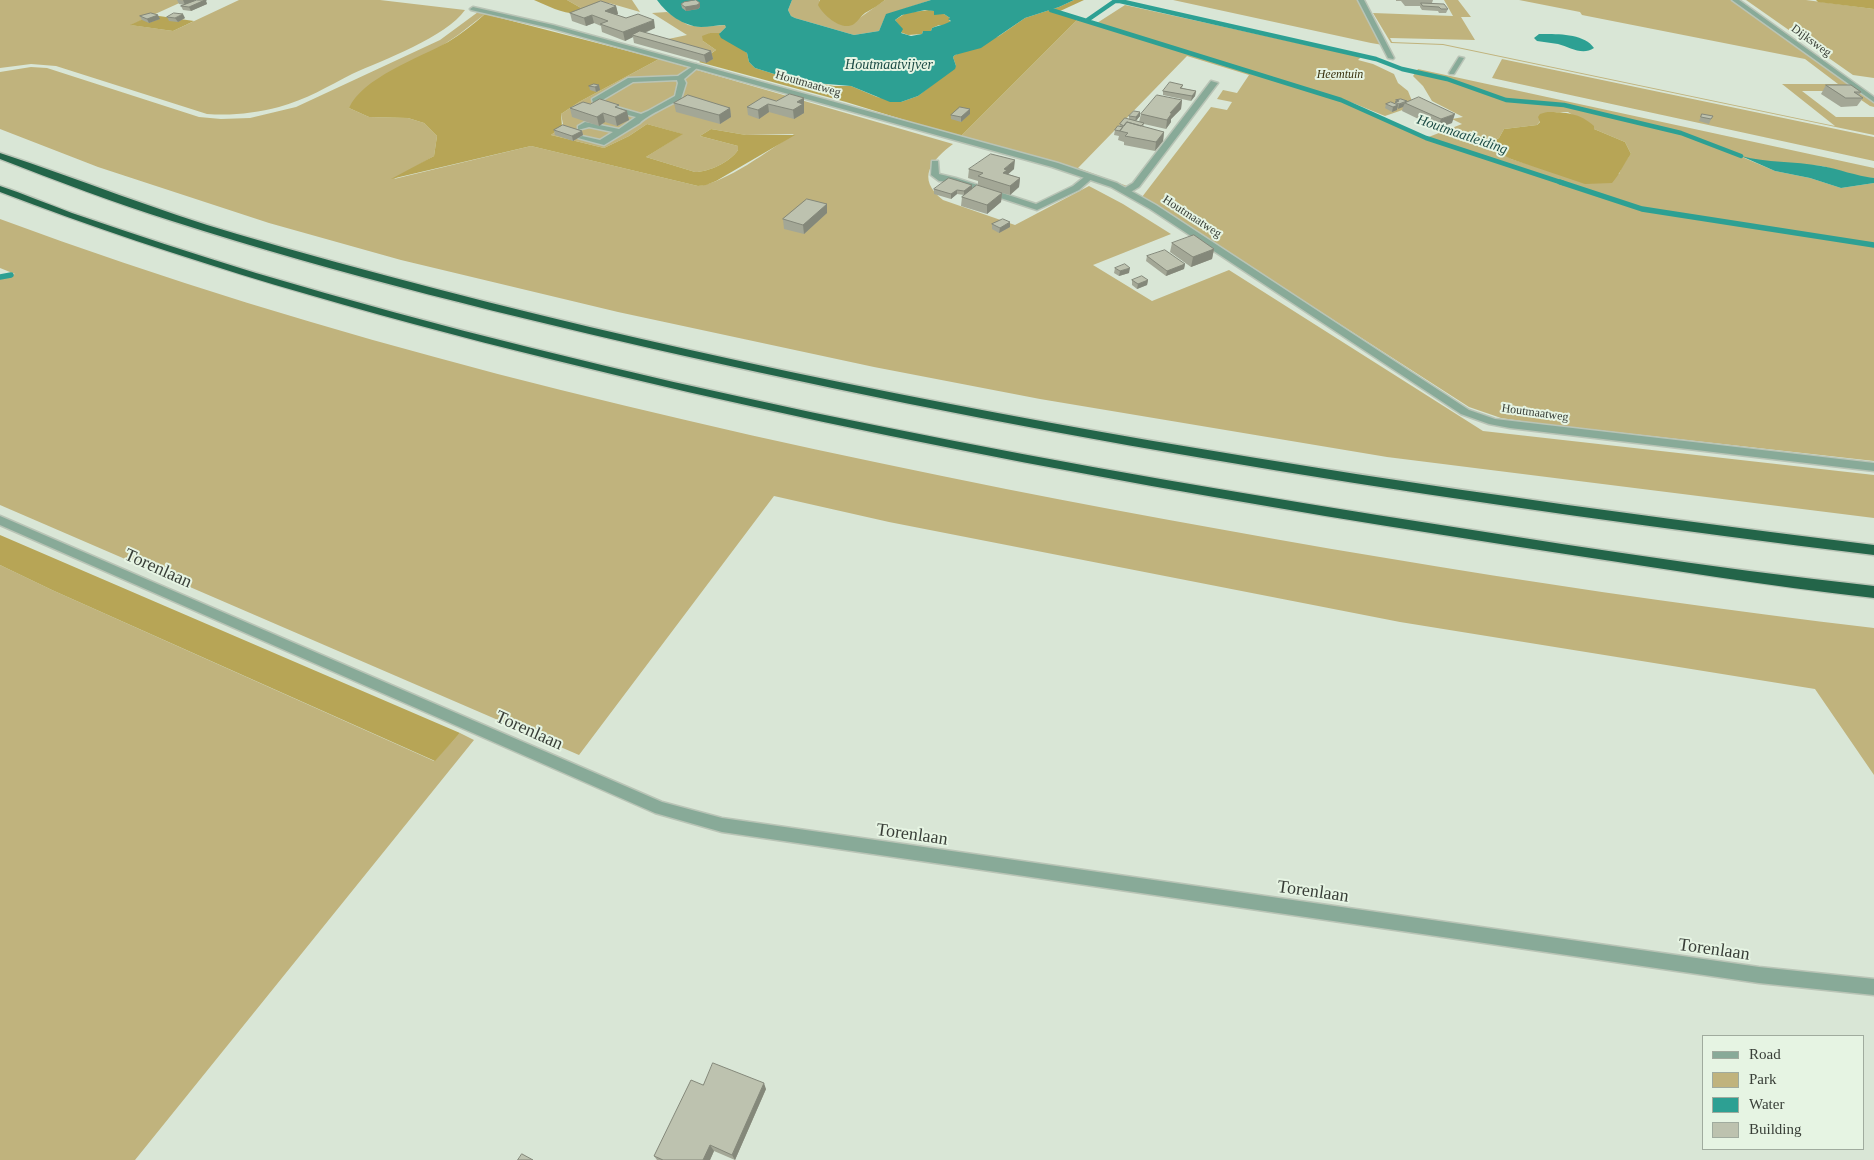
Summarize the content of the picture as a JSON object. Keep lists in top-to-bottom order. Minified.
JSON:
{"streets":{"street":["Dijksweg","Houtmaatweg","Torenlaan"]},"water":["Houtmaatvijver","Houtmaatleiding"],"parks":["Heemtuin"],"legend":["Road","Park","Water","Building"]}
